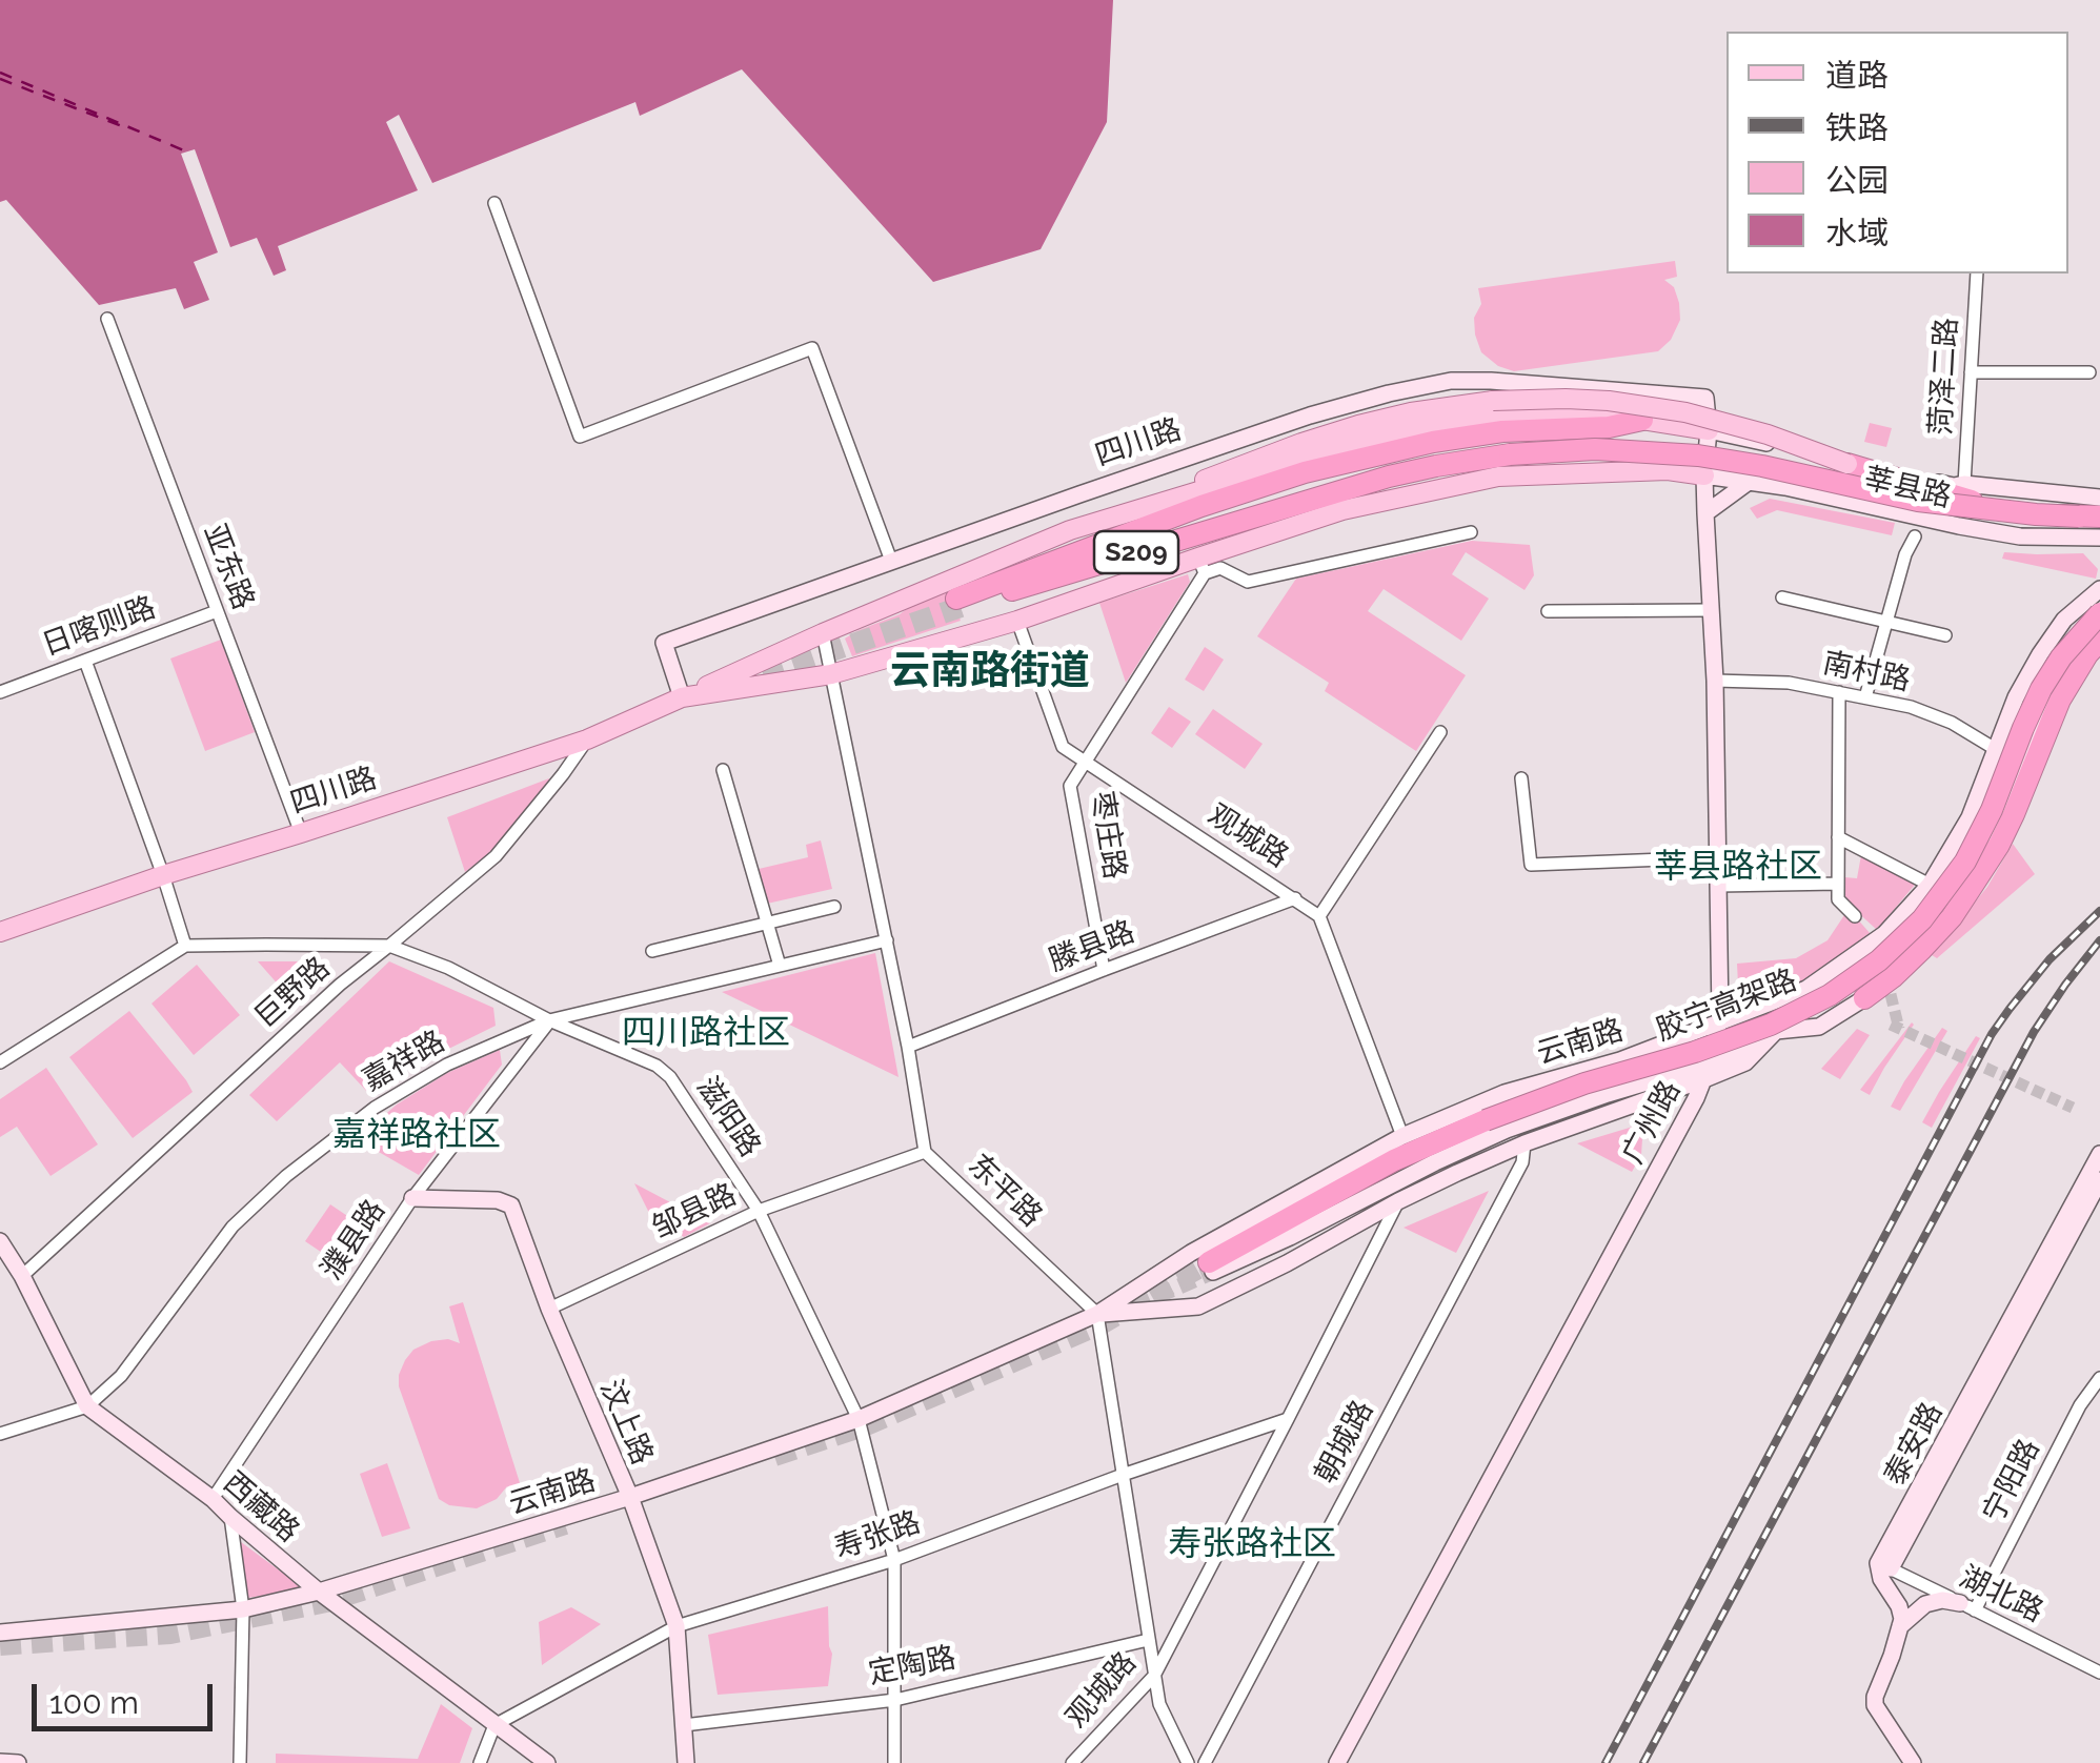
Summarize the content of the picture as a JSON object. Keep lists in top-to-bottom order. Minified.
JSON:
{"streets":{"highway":["S209","胶宁高架路"],"main road":["四川路"],"street":["菏泽二路","莘县路","亚东路","日喀则路","南村路","枣庄路","观城路","滕县路","巨野路","云南路","嘉祥路","滋阳路","广州路","东平路","邹县路","濮县路","汶上路","朝城路","泰安路","宁阳路","西藏路","寿张路","湖北路","定陶路"]},"crossings":[["菏泽二路","莘县路"],["四川路","莘县路"],["四川路","亚东路"],["四川路","枣庄路"],["四川路","观城路"],["四川路","巨野路"],["四川路","广州路"],["四川路","东平路"],["莘县路","S209"],["莘县路","广州路"],["亚东路","日喀则路"],["南村路","云南路"],["南村路","广州路"],["枣庄路","观城路"],["枣庄路","滕县路"],["观城路","滕县路"],["观城路","云南路"],["观城路","寿张路"],["滕县路","东平路"],["巨野路","滋阳路"],["巨野路","西藏路"],["云南路","滋阳路"],["云南路","广州路"],["云南路","东平路"],["云南路","汶上路"],["云南路","朝城路"],["云南路","西藏路"],["嘉祥路","滋阳路"],["嘉祥路","东平路"],["嘉祥路","濮县路"],["嘉祥路","西藏路"],["滋阳路","邹县路"],["滋阳路","濮县路"],["滋阳路","寿张路"],["滋阳路","定陶路"],["东平路","邹县路"],["邹县路","汶上路"],["濮县路","汶上路"],["濮县路","西藏路"],["汶上路","寿张路"],["汶上路","定陶路"],["泰安路","湖北路"],["宁阳路","湖北路"],["西藏路","寿张路"]],"districts":["云南路街道","莘县路社区","四川路社区","嘉祥路社区","寿张路社区"],"legend":["道路","铁路","公园","水域"],"scale_bar":"100 m"}
